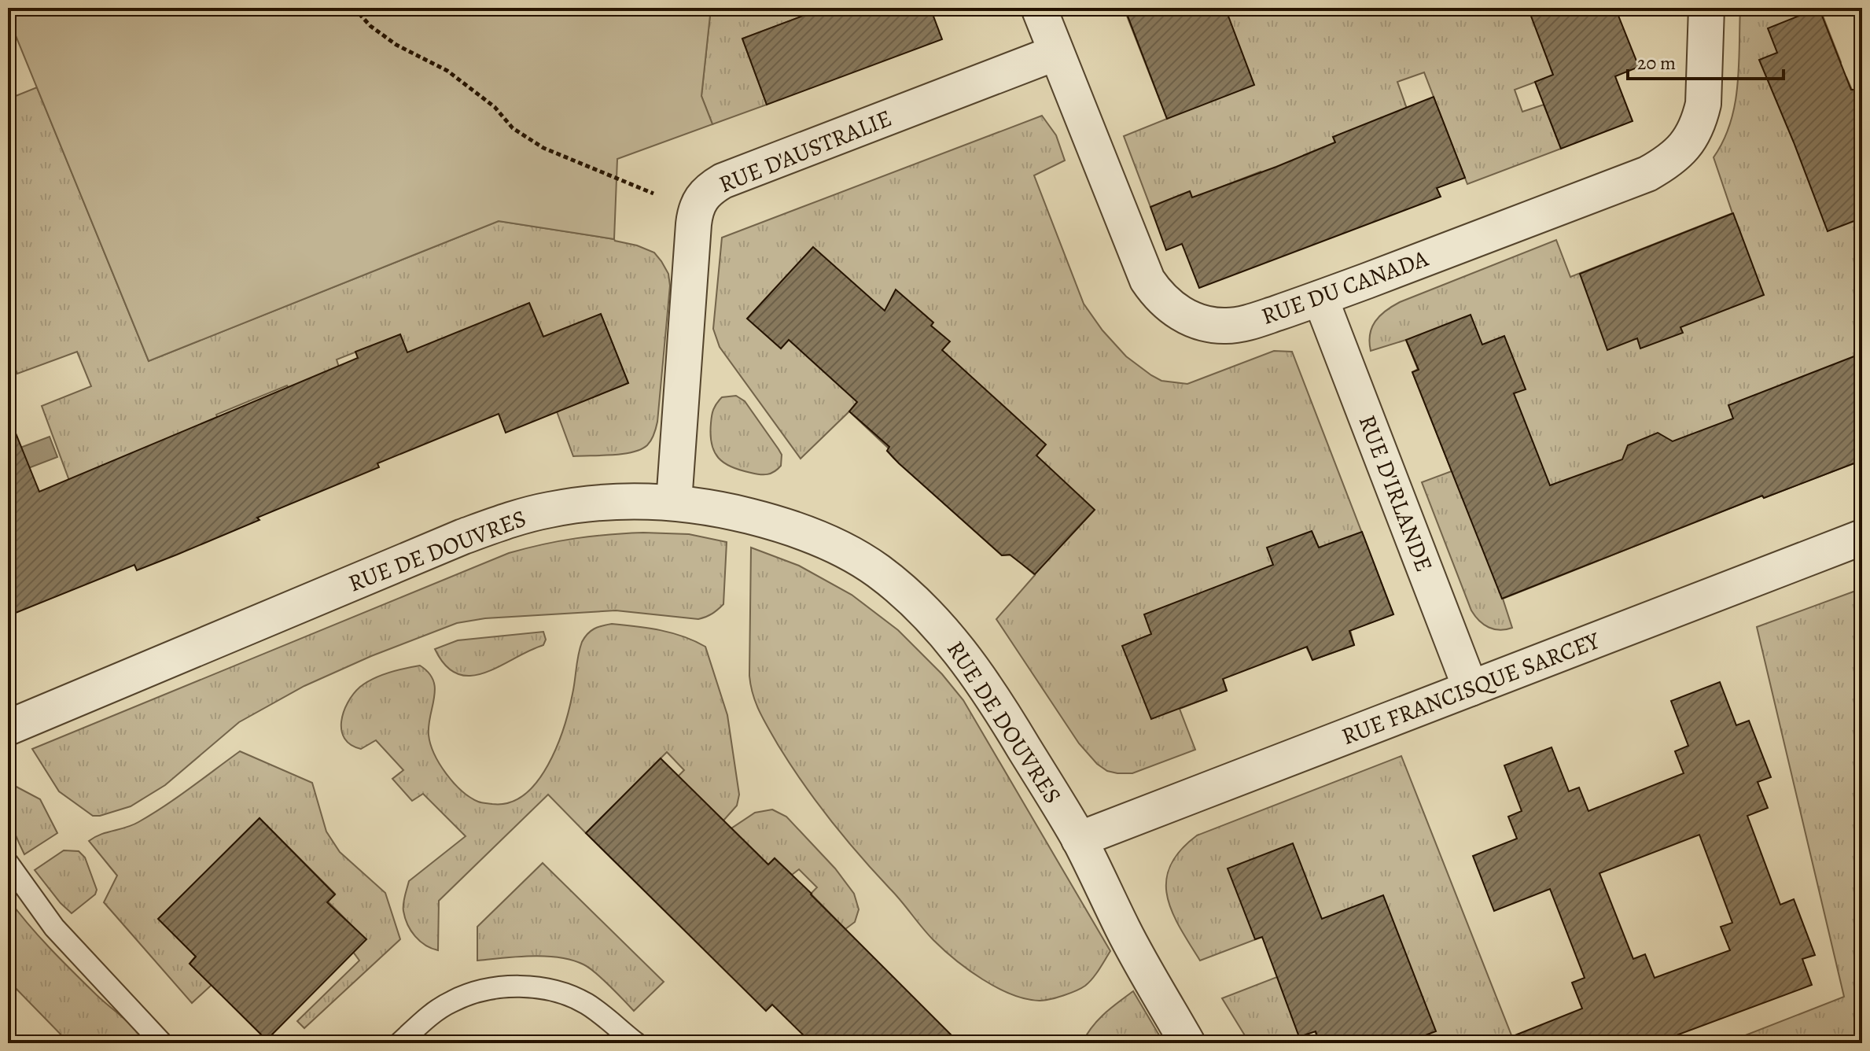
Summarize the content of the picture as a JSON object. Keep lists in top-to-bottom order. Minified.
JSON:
{"streets":{"street":["RUE D'AUSTRALIE","RUE DU CANADA","RUE D'IRLANDE","RUE DE DOUVRES","RUE FRANCISQUE SARCEY"]},"crossings":[["RUE D'AUSTRALIE","RUE DU CANADA"],["RUE D'AUSTRALIE","RUE DE DOUVRES"],["RUE DU CANADA","RUE D'IRLANDE"],["RUE D'IRLANDE","RUE FRANCISQUE SARCEY"],["RUE DE DOUVRES","RUE FRANCISQUE SARCEY"]],"scale_bar":"20 m"}
